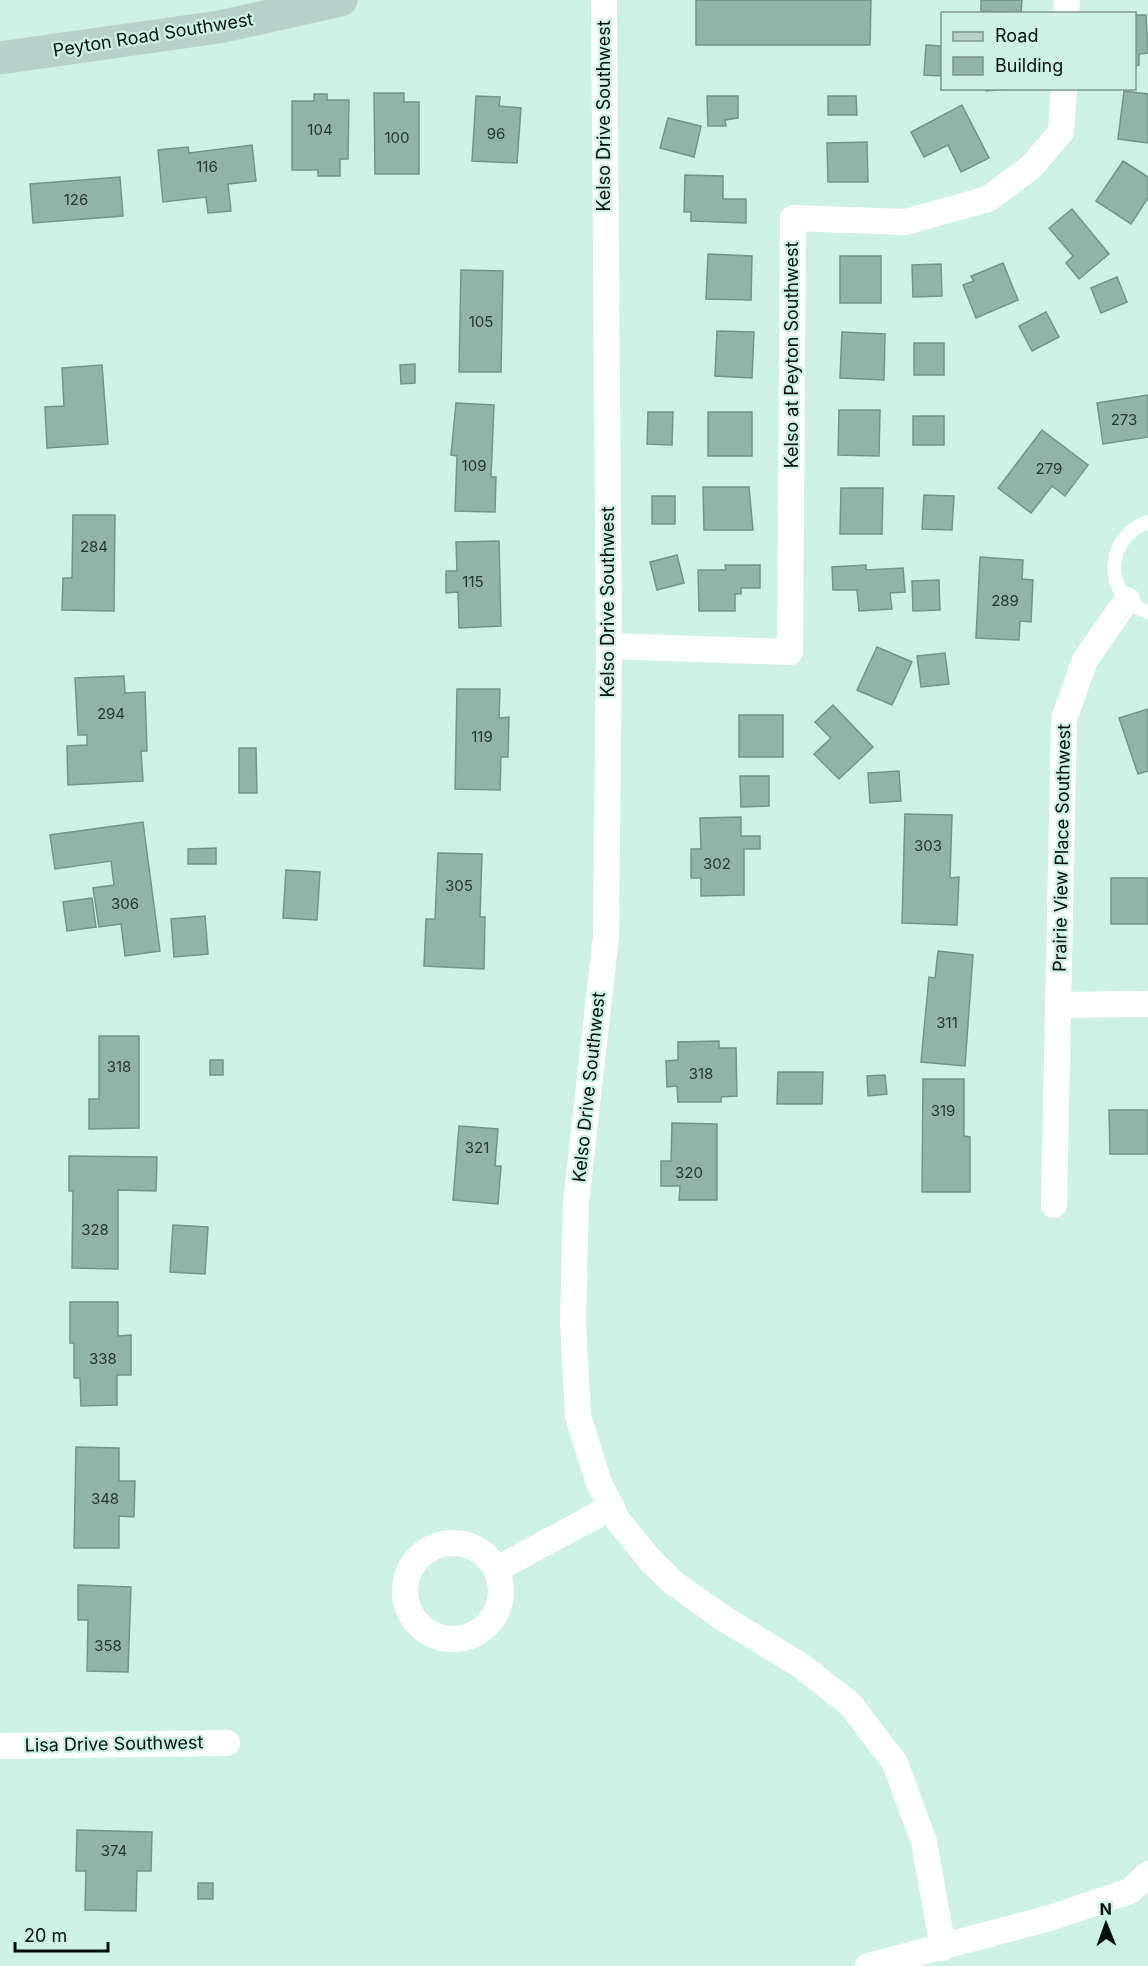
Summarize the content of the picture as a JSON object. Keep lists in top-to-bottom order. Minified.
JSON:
{"streets":{"street":["Peyton Road Southwest","Kelso Drive Southwest","Kelso at Peyton Southwest","Prairie View Place Southwest","Lisa Drive Southwest"]},"crossings":[["Kelso Drive Southwest","Kelso at Peyton Southwest"]],"house_numbers":["104","96","100","116","126","105","273","109","279","284","115","289","294","119","303","302","305","306","311","318","318","319","321","320","328","338","348","358","374"],"legend":["Road","Building"],"scale_bar":"20 m","north":"top"}
